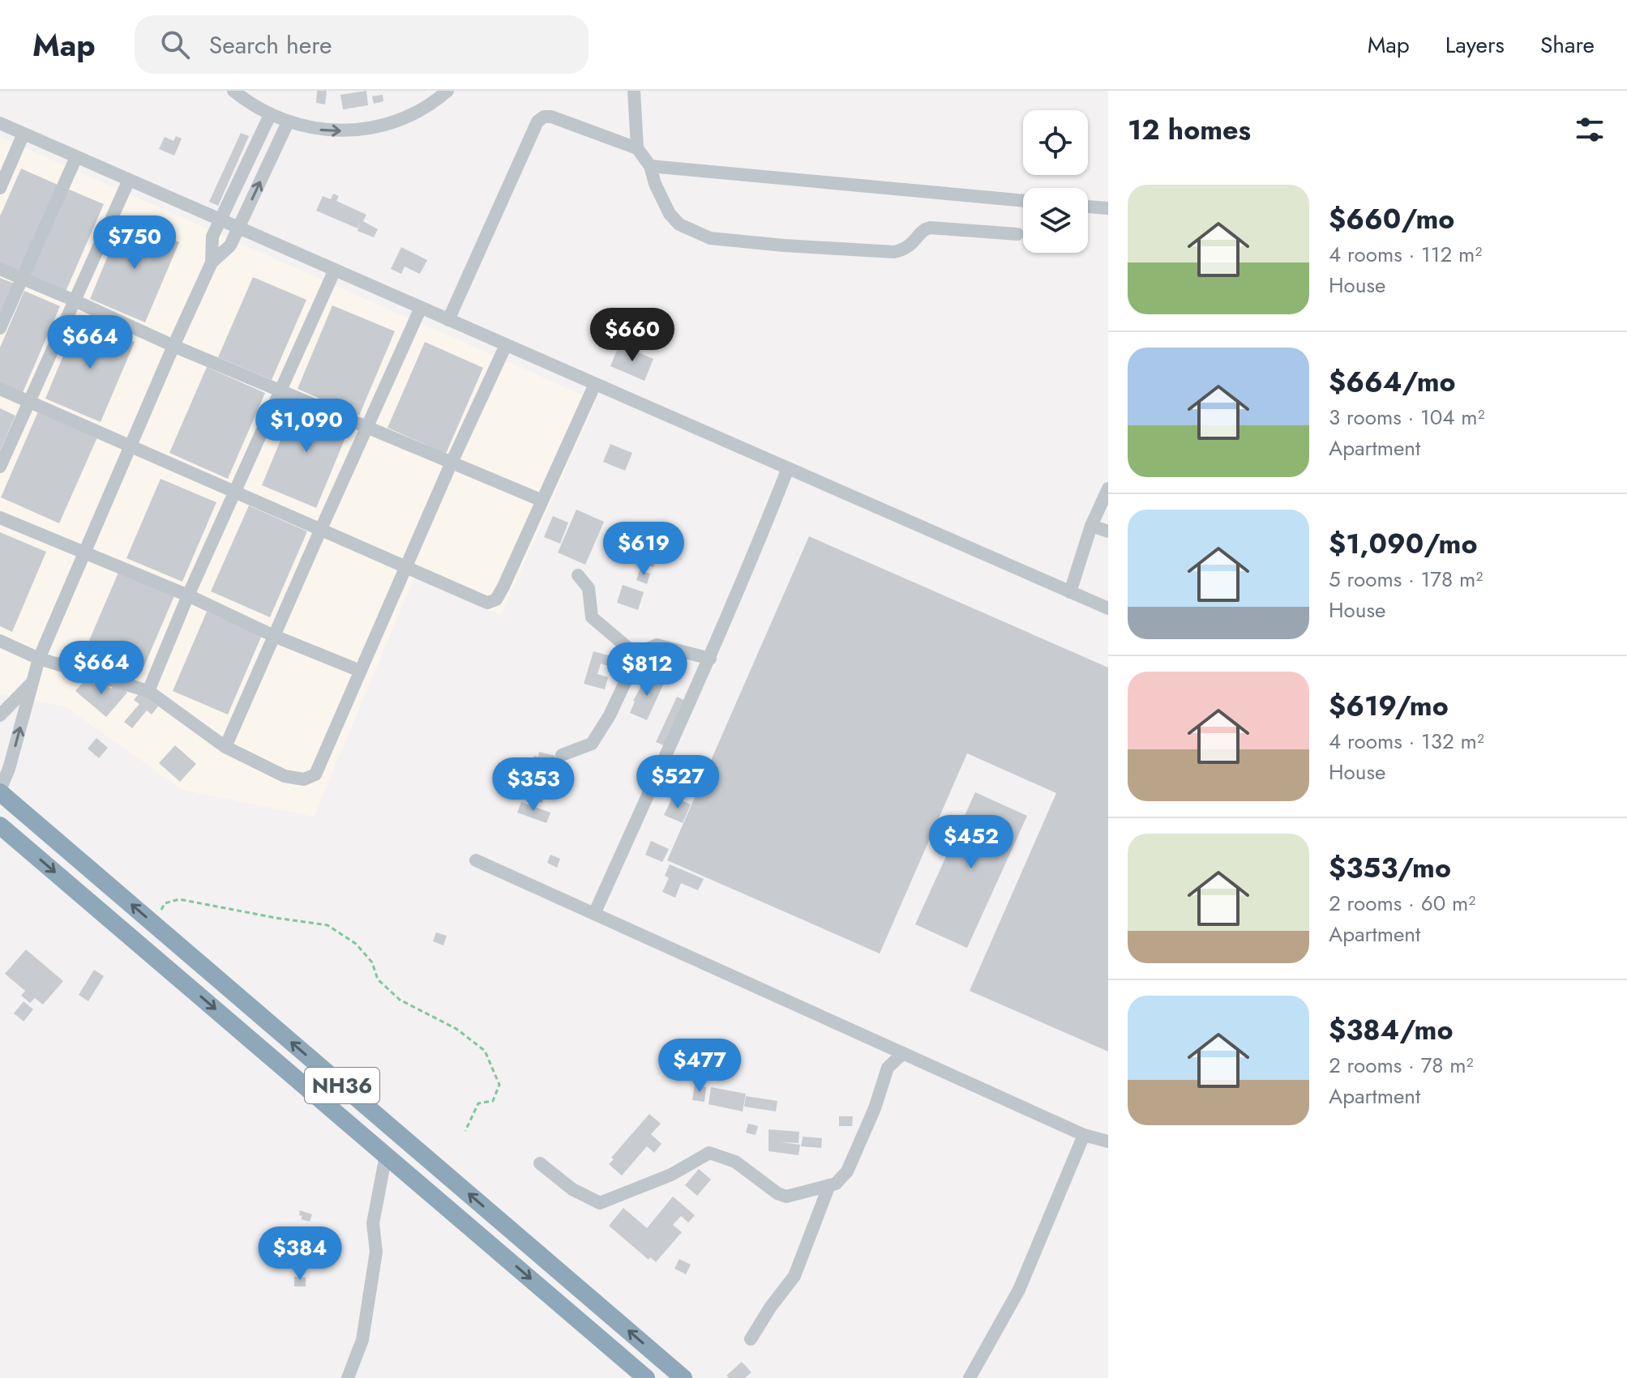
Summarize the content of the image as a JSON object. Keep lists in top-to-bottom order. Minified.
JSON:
{"streets":{"highway":["NH36"]},"page":{"header":"Map","search":"Search here","nav":["Map","Layers","Share"],"heading":"12 homes","list":[{"name":"$660/mo","note":"4 rooms · 112 m² · House"},{"name":"$664/mo","note":"3 rooms · 104 m² · Apartment"},{"name":"$1,090/mo","note":"5 rooms · 178 m² · House"},{"name":"$619/mo","note":"4 rooms · 132 m² · House"},{"name":"$353/mo","note":"2 rooms · 60 m² · Apartment"},{"name":"$384/mo","note":"2 rooms · 78 m² · Apartment"}],"price":["$750","$660","$664","$1,090","$619","$664","$812","$527","$353","$452","$477","$384"]}}
